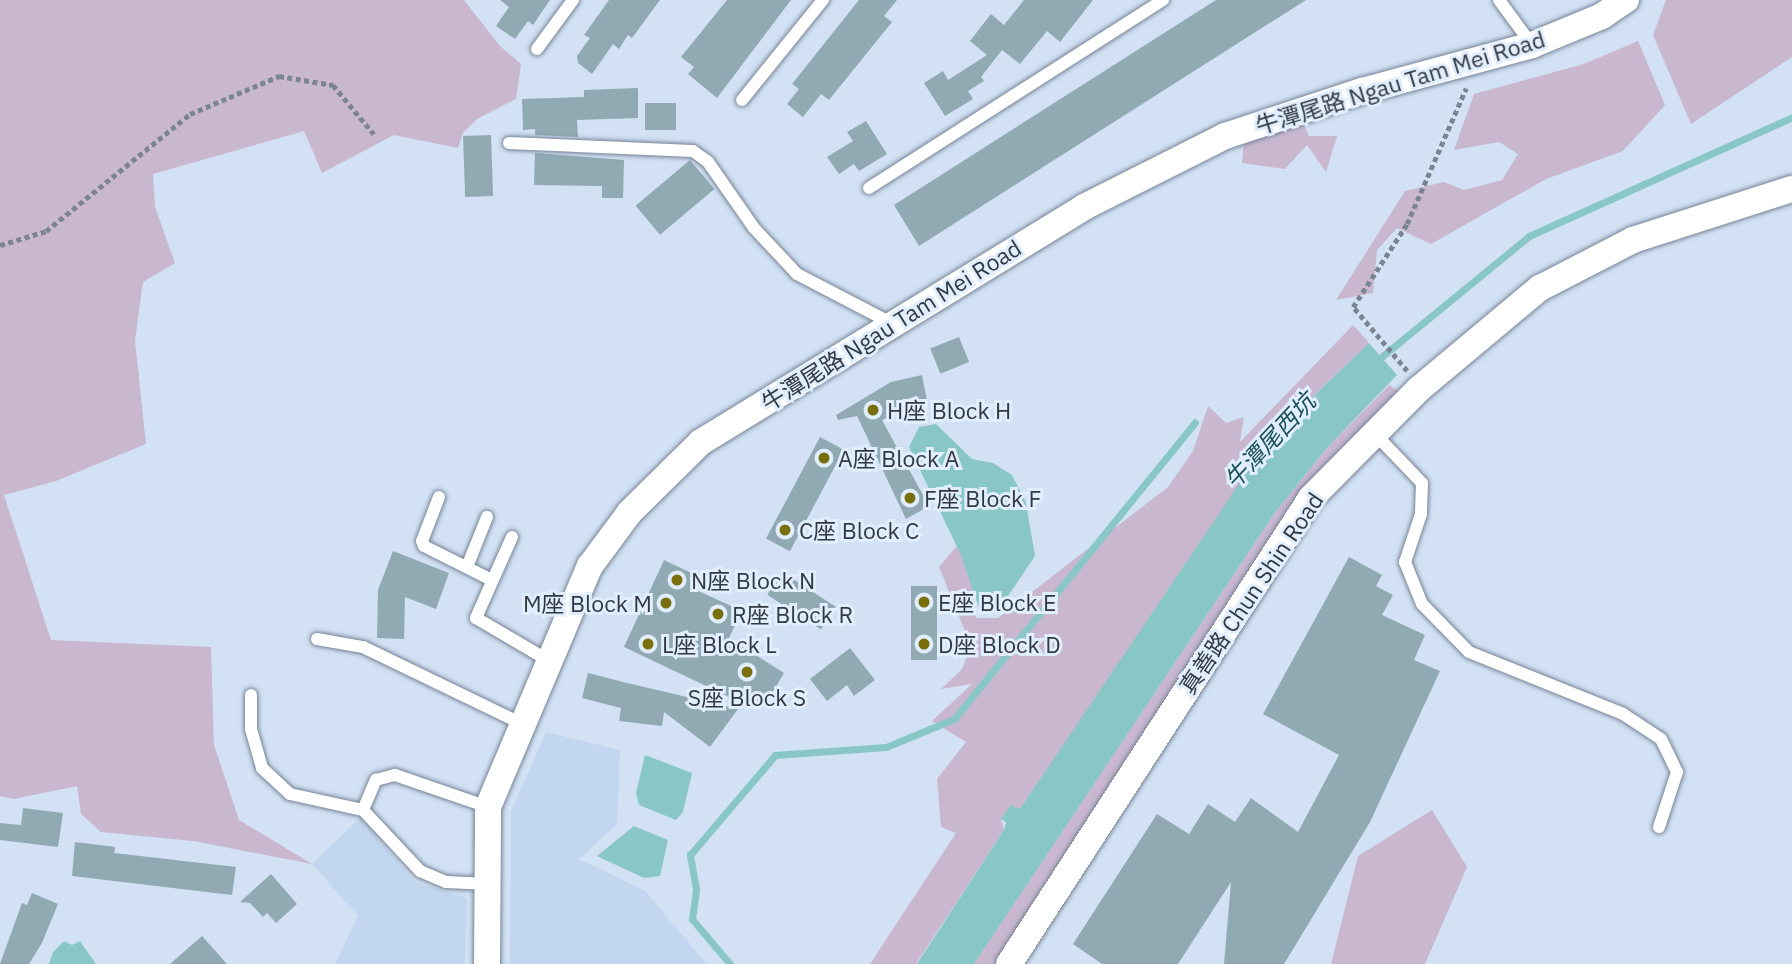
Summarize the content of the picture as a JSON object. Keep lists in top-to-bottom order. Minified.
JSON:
{"streets":{"street":["牛潭尾路 Ngau Tam Mei Road","真善路 Chun Shin Road"]},"water":["牛潭尾西坑"],"places":["H座 Block H","A座 Block A","F座 Block F","C座 Block C","N座 Block N","E座 Block E","M座 Block M","R座 Block R","L座 Block L","D座 Block D","S座 Block S"]}
